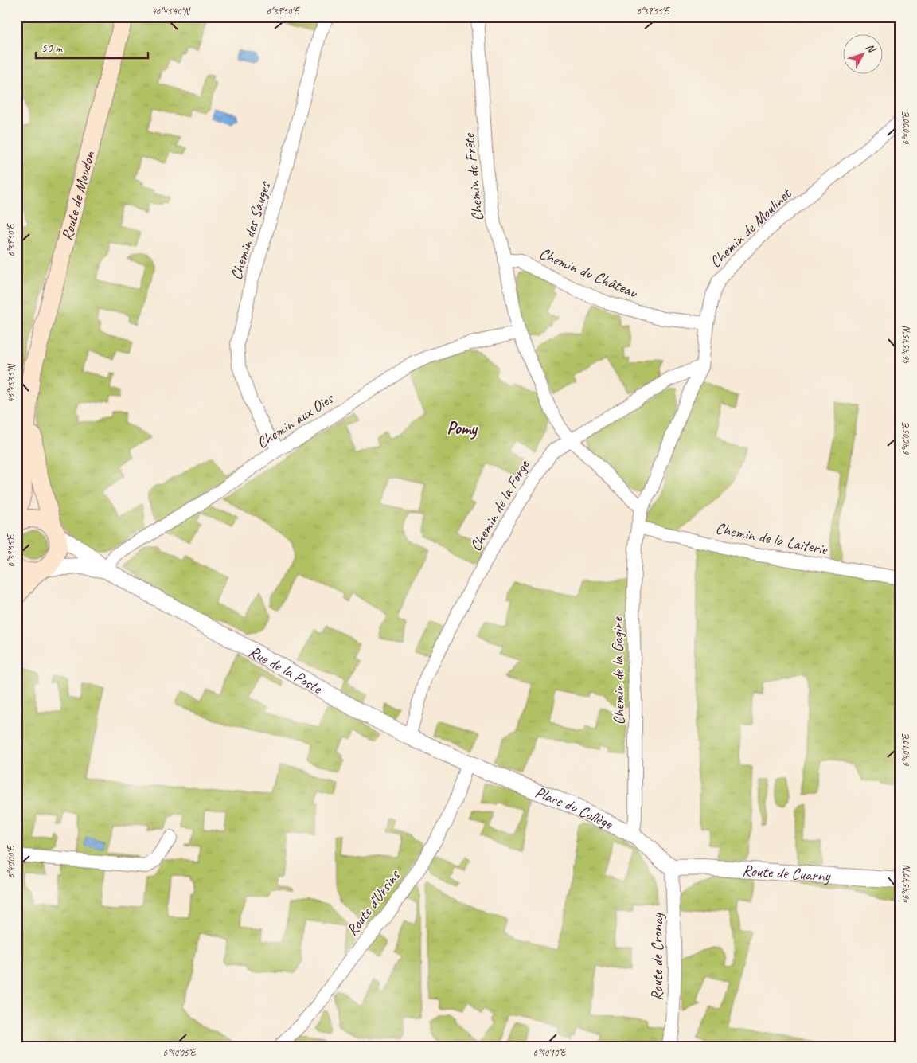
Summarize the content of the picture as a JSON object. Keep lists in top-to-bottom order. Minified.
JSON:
{"streets":{"main road":["Route de Moudon"],"street":["Chemin de Frête","Chemin de Moulinet","Chemin des Sauges","Chemin du Château","Chemin aux Oies","Chemin de la Forge","Chemin de la Laiterie","Rue de la Poste","Chemin de la Gagine","Place du Collège","Route de Cuarny","Route d'Ursins","Route de Cronay"]},"crossings":[["Chemin de Frête","Chemin de Moulinet"],["Chemin de Frête","Chemin du Château"],["Chemin de Frête","Chemin aux Oies"],["Chemin de Frête","Chemin de la Forge"],["Chemin de Frête","Chemin de la Gagine"],["Route de Moudon","Rue de la Poste"],["Chemin de Moulinet","Chemin du Château"],["Chemin de Moulinet","Chemin de la Forge"],["Chemin de Moulinet","Chemin de la Gagine"],["Chemin des Sauges","Chemin aux Oies"],["Chemin aux Oies","Rue de la Poste"],["Chemin de la Forge","Rue de la Poste"],["Chemin de la Laiterie","Chemin de la Gagine"],["Rue de la Poste","Place du Collège"],["Rue de la Poste","Route d'Ursins"],["Chemin de la Gagine","Place du Collège"],["Place du Collège","Route de Cuarny"],["Place du Collège","Route d'Ursins"],["Place du Collège","Route de Cronay"],["Route de Cuarny","Route de Cronay"]],"districts":["Pomy"],"scale_bar":"50 m","north":"top right","coordinates":["46°45'40\"N","6°39'50\"E","6°39'55\"E","6°40'00\"E","46°45'45\"N","46°45'35\"N","6°40'05\"E","6°40'10\"E"]}
